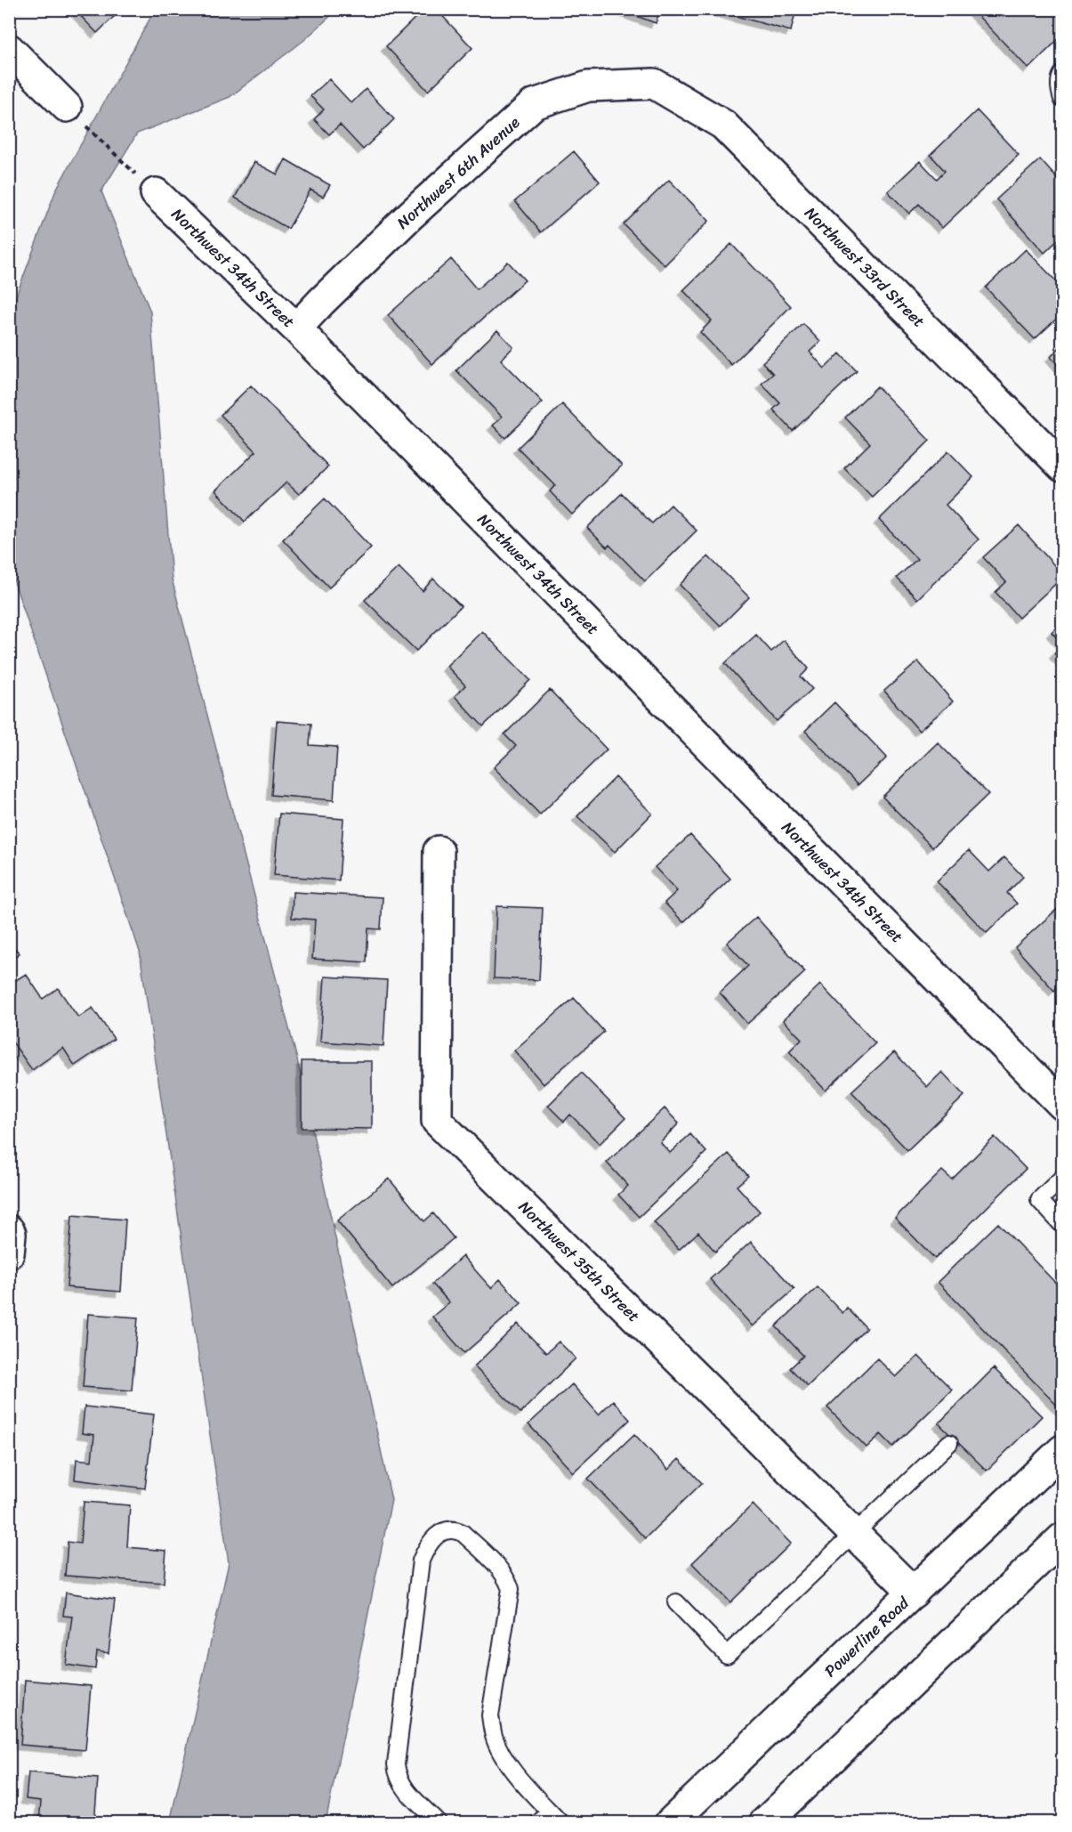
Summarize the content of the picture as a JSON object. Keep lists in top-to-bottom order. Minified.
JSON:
{"streets":{"street":["Northwest 6th Avenue","Northwest 33rd Street","Northwest 34th Street","Northwest 35th Street","Powerline Road"]},"crossings":[["Northwest 6th Avenue","Northwest 33rd Street"],["Northwest 6th Avenue","Northwest 34th Street"],["Northwest 35th Street","Powerline Road"]]}
